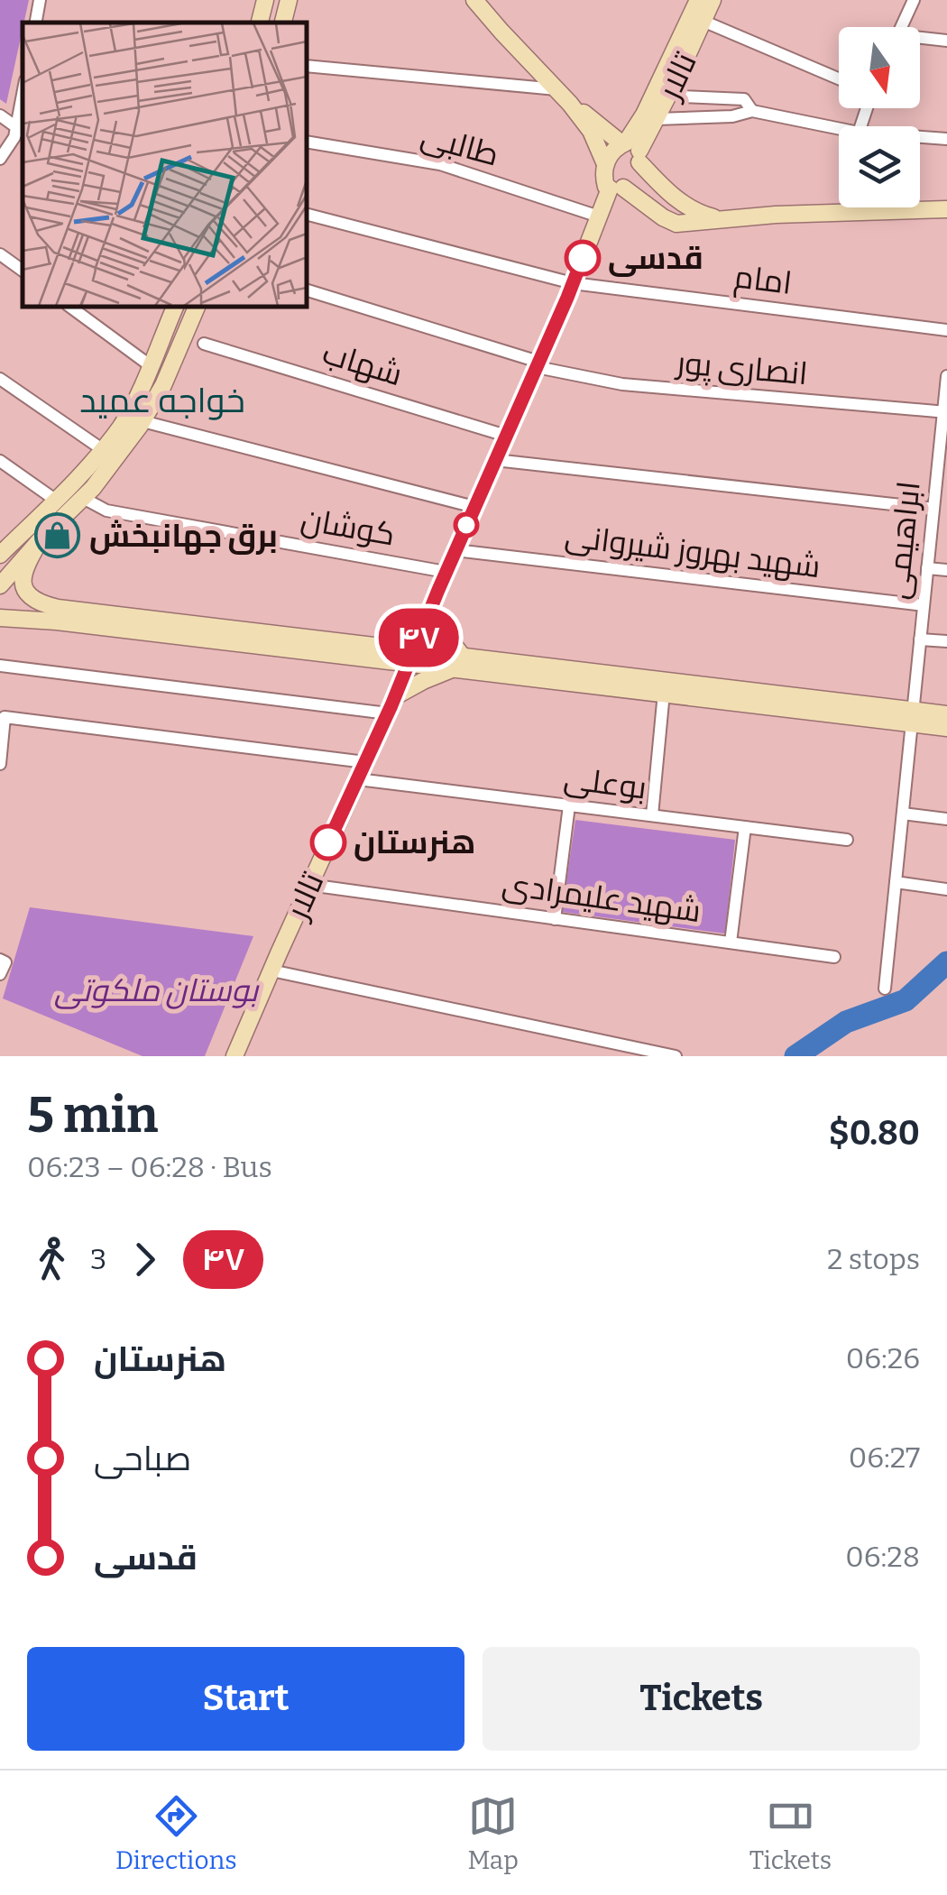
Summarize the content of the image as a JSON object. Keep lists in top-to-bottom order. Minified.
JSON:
{"streets":{"street":["تالار","طالبی","امام","شهاب","انصاری پور","کوشان","ابراهیمی","شهید بهروز شیروانی","بوعلی","شهید علیمرادی"]},"crossings":[["تالار","طالبی"],["تالار","امام"],["تالار","شهاب"],["تالار","انصاری پور"],["تالار","کوشان"],["تالار","شهید بهروز شیروانی"],["تالار","بوعلی"],["تالار","شهید علیمرادی"],["انصاری پور","ابراهیمی"],["ابراهیمی","شهید بهروز شیروانی"]],"districts":["خواجه عمید"],"parks":["بوستان ملکوتی"],"places":{"other":["قدسی","هنرستان"],"shop":["برق جهانبخش"]},"lines":["bus line ۴۷"],"north":"bottom","page":{"on_map":"۴۷","heading":["5 min","06:23 – 06:28 · Bus","$0.80"],"legs":["3","۴۷","2 stops"],"list":[{"name":"هنرستان","value":"06:26"},{"name":"صباحی","value":"06:27"},{"name":"قدسی","value":"06:28"}],"buttons":["Start","Tickets"],"tabs":["Directions","Map","Tickets"]}}
